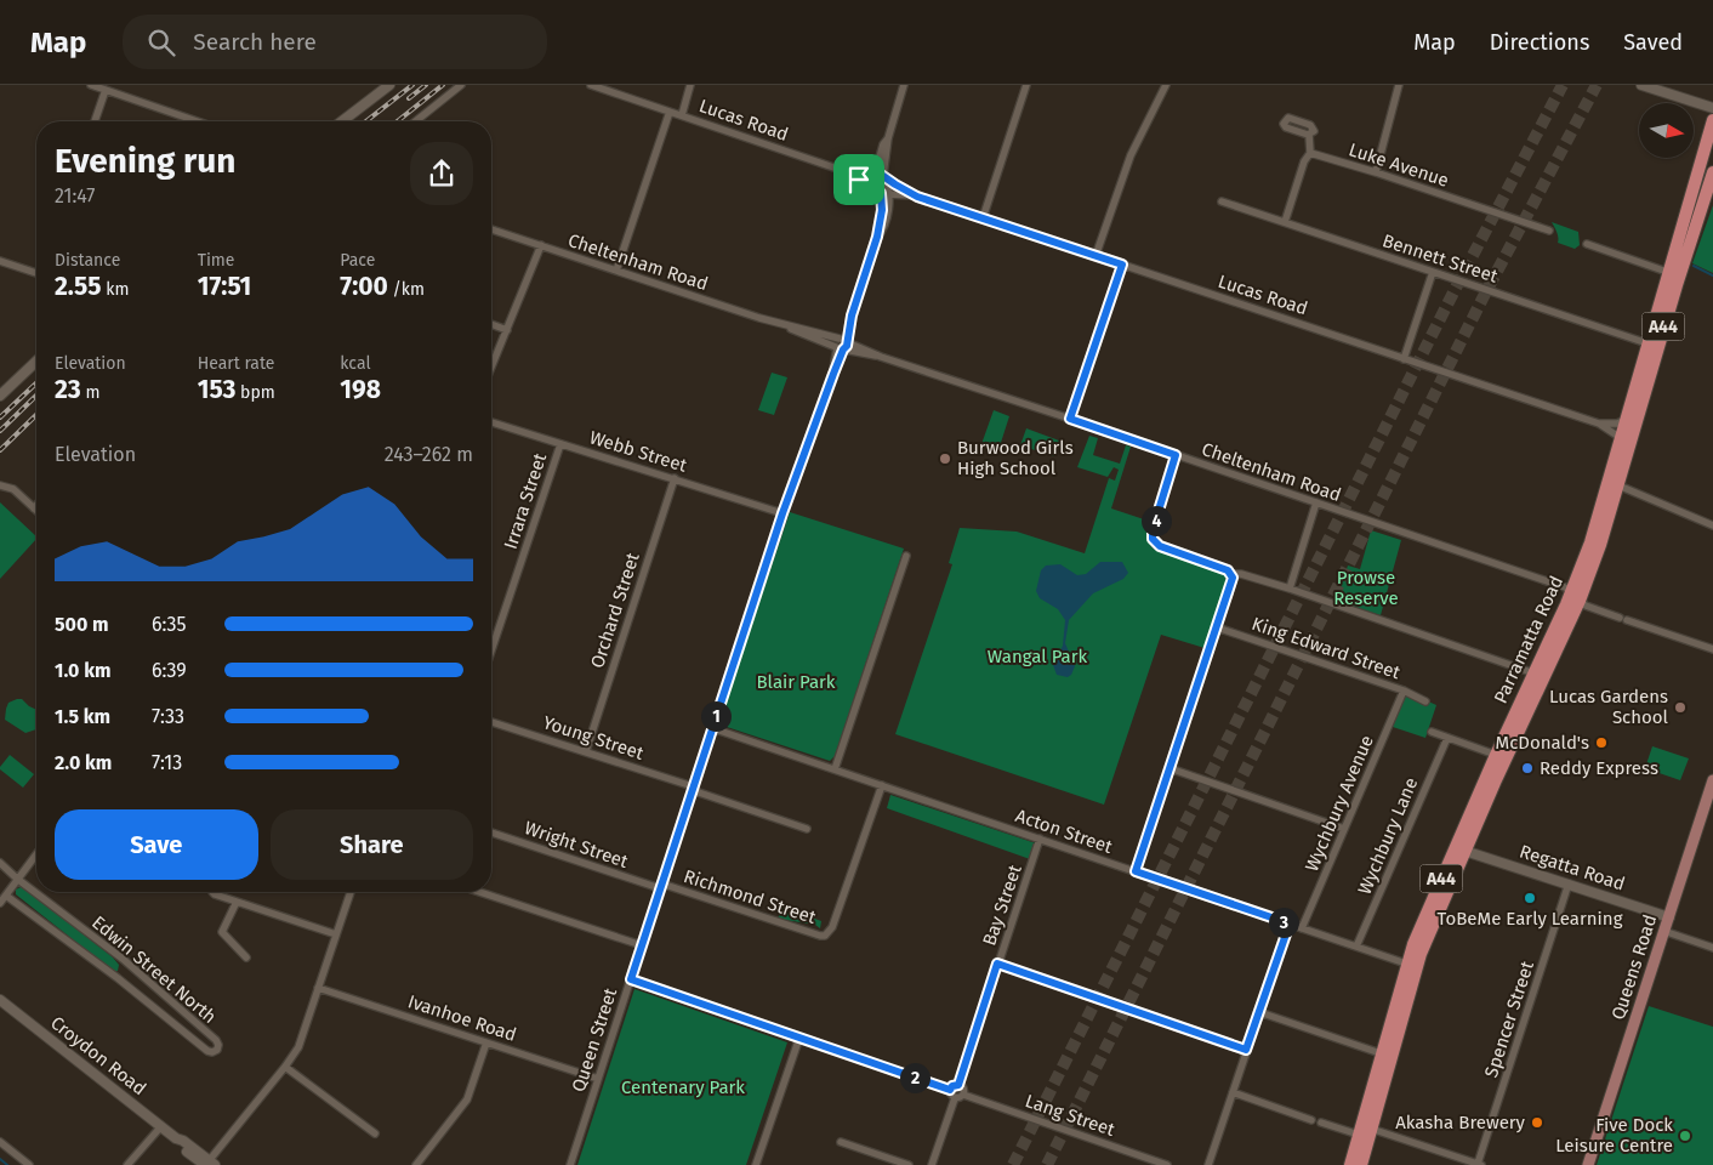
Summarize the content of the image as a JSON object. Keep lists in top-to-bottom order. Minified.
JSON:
{"streets":{"highway":["A44","Parramatta Road"],"main road":["Queens Road"],"street":["Lucas Road","Luke Avenue","Bennett Street","Cheltenham Road","Webb Street","Irrara Street","Orchard Street","King Edward Street","Young Street","Wychbury Avenue","Acton Street","Wychbury Lane","Wright Street","Regatta Road","Richmond Street","Bay Street","Edwin Street North","Ivanhoe Road","Spencer Street","Queen Street","Croydon Road","Lang Street"]},"crossings":[["Lucas Road","Parramatta Road"],["Lucas Road","Queen Street"],["Bennett Street","Parramatta Road"],["Cheltenham Road","Parramatta Road"],["Cheltenham Road","Queen Street"],["Webb Street","Irrara Street"],["Webb Street","Orchard Street"],["Webb Street","Queen Street"],["Orchard Street","Young Street"],["Parramatta Road","Acton Street"],["Parramatta Road","Regatta Road"],["King Edward Street","Wychbury Avenue"],["Young Street","Queen Street"],["Wychbury Avenue","Acton Street"],["Acton Street","Wychbury Lane"],["Acton Street","Richmond Street"],["Acton Street","Bay Street"],["Acton Street","Queen Street"],["Wright Street","Richmond Street"],["Wright Street","Queen Street"],["Regatta Road","Queens Road"],["Regatta Road","Spencer Street"],["Richmond Street","Queen Street"],["Bay Street","Lang Street"],["Ivanhoe Road","Queen Street"]],"parks":["Prowse Reserve","Wangal Park","Blair Park","Centenary Park"],"places":["Burwood Girls High School","Lucas Gardens School","McDonald's","Reddy Express","ToBeMe Early Learning","Akasha Brewery","Five Dock Leisure Centre"],"north":"right","page":{"header":"Map","search":"Search here","nav":["Map","Directions","Saved"],"heading":["Evening run","21:47"],"stats":[["Distance","2.55 km"],["Time","17:51"],["Pace","7:00 /km"],["Elevation","23 m"],["Heart rate","153 bpm"],["kcal","198"]],"chart":["Elevation","243–262 m"],"pins":["4","1","3","2"],"list":[{"name":"500 m","note":"6:35"},{"name":"1.0 km","note":"6:39"},{"name":"1.5 km","note":"7:33"},{"name":"2.0 km","note":"7:13"}],"buttons":["Save","Share"]}}
